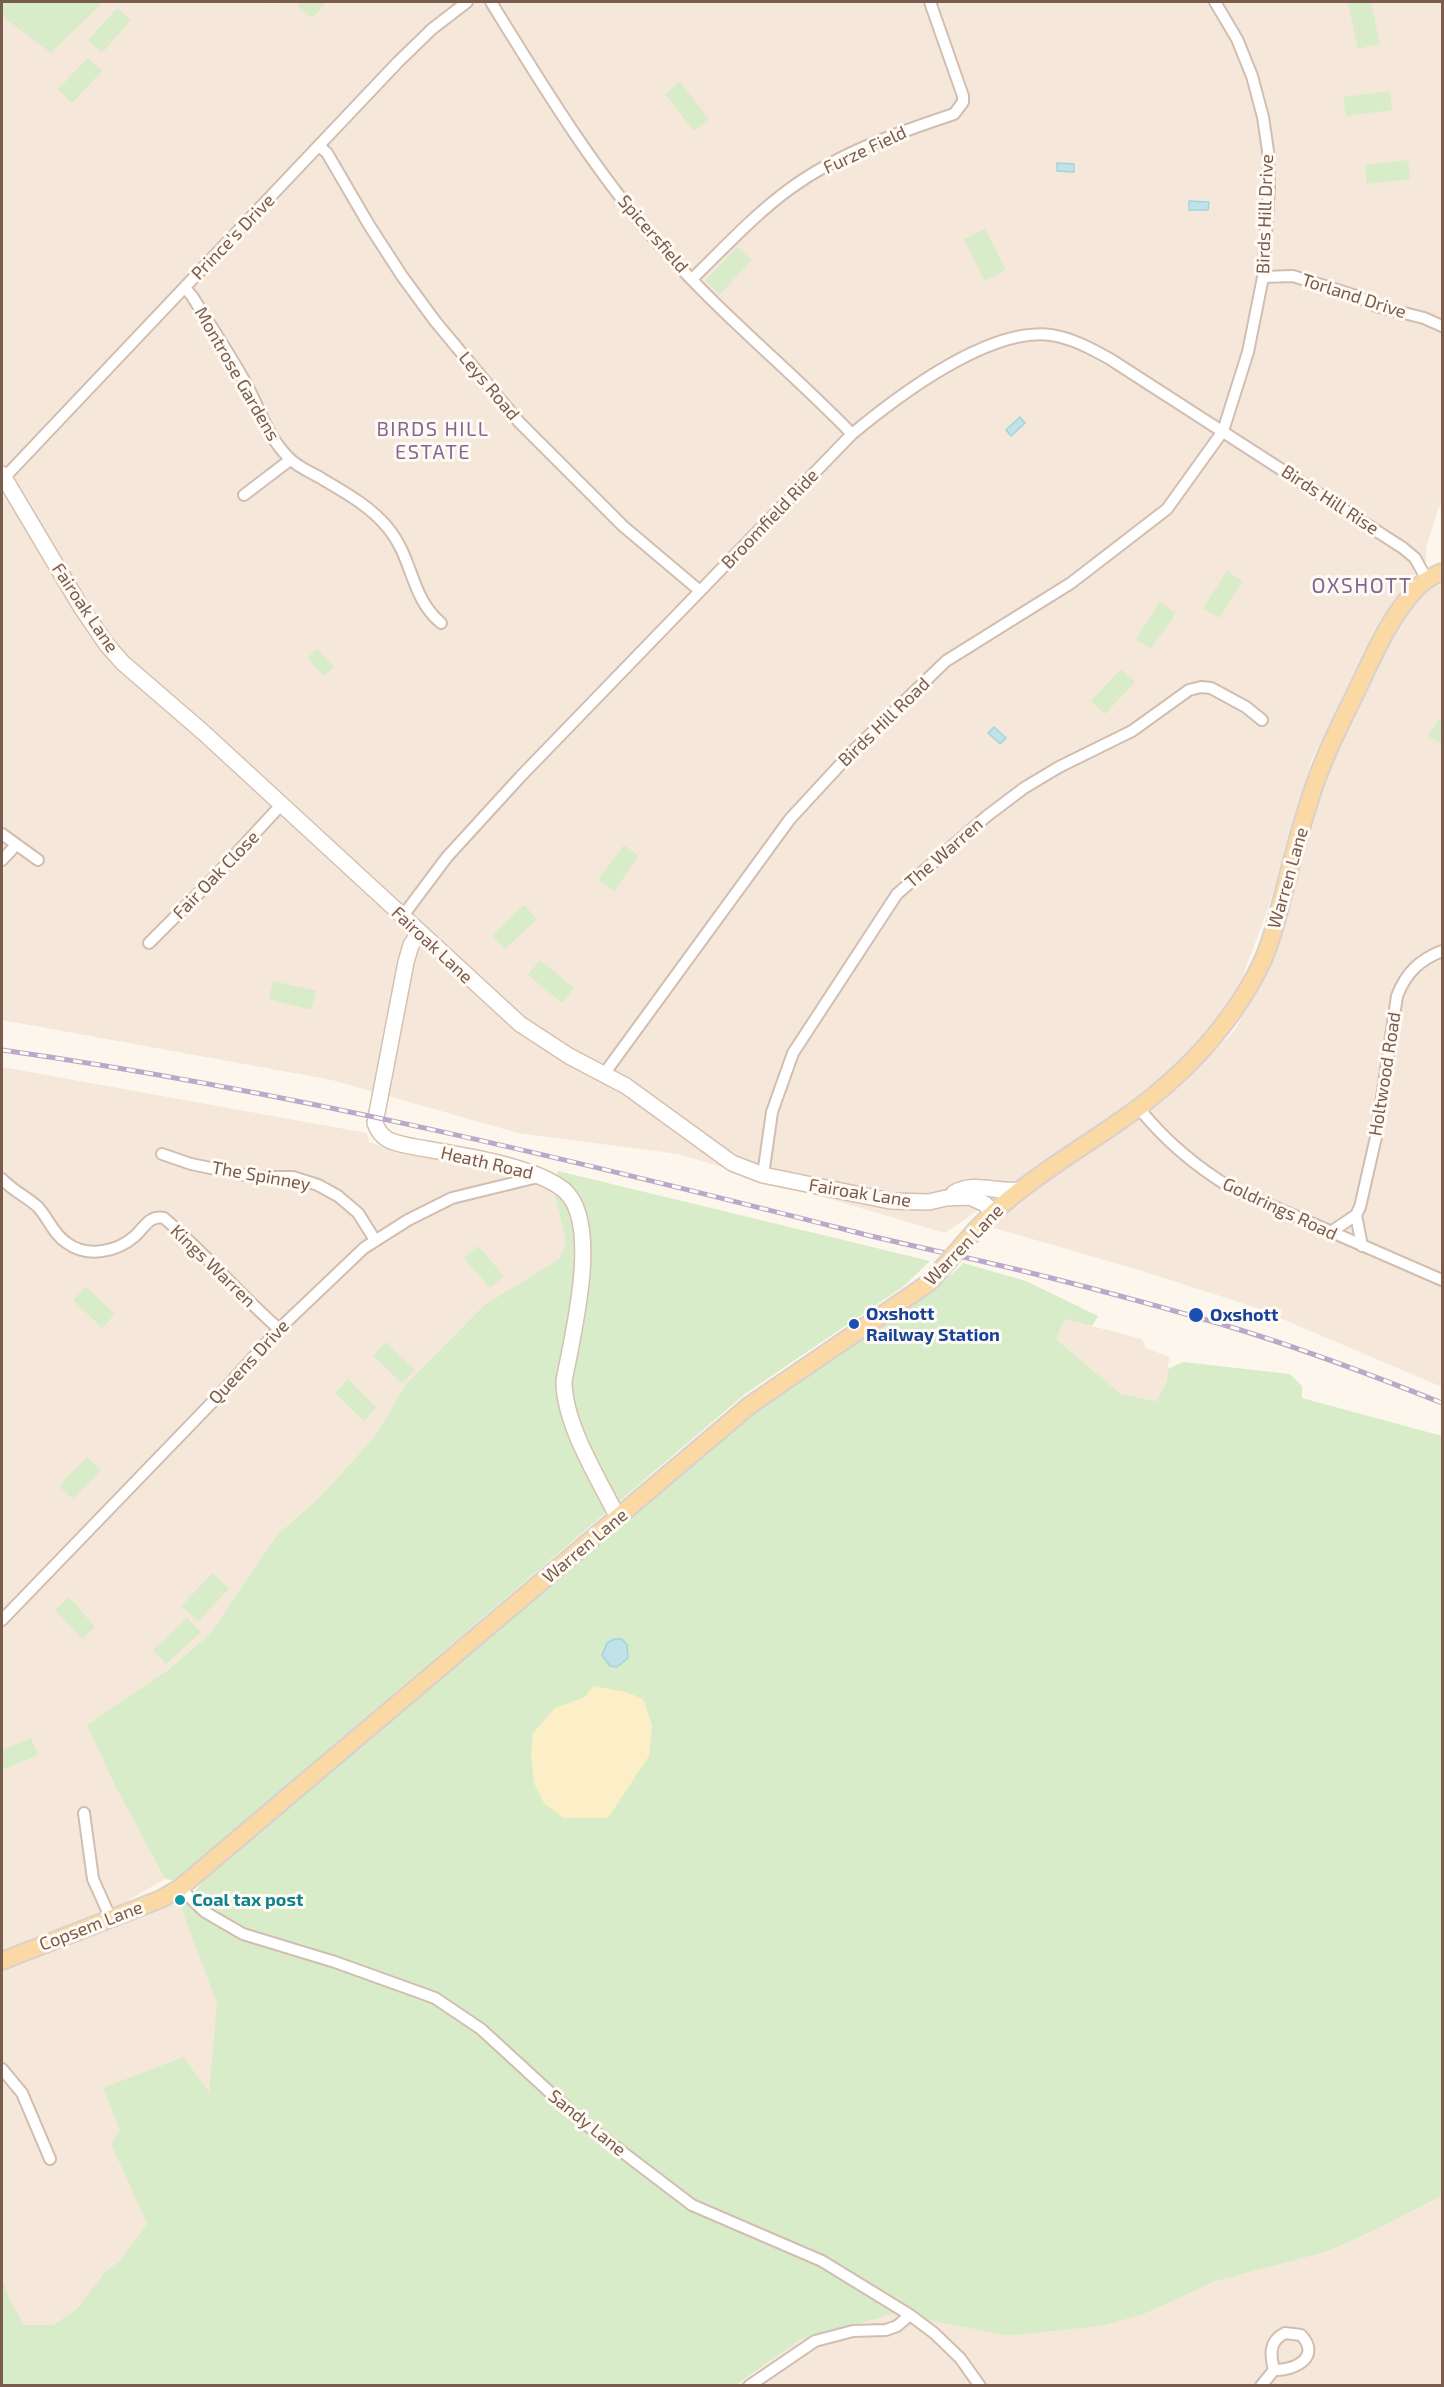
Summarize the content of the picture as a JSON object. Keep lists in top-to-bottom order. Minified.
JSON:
{"streets":{"main road":["Fairoak Lane","Warren Lane","Heath Road","Copsem Lane"],"street":["Furze Field","Birds Hill Drive","Spicersfield","Prince's Drive","Torland Drive","Montrose Gardens","Leys Road","Birds Hill Rise","Broomfield Ride","Birds Hill Road","The Warren","Fair Oak Close","Holtwood Road","The Spinney","Goldrings Road","Kings Warren","Queens Drive","Sandy Lane"]},"crossings":[["Furze Field","Spicersfield"],["Birds Hill Drive","Torland Drive"],["Birds Hill Drive","Birds Hill Rise"],["Birds Hill Drive","Broomfield Ride"],["Birds Hill Drive","Birds Hill Road"],["Spicersfield","Broomfield Ride"],["Prince's Drive","Montrose Gardens"],["Prince's Drive","Leys Road"],["Prince's Drive","Fairoak Lane"],["Leys Road","Broomfield Ride"],["Birds Hill Rise","Broomfield Ride"],["Birds Hill Rise","Birds Hill Road"],["Birds Hill Rise","Warren Lane"],["Broomfield Ride","Fairoak Lane"],["Broomfield Ride","Birds Hill Road"],["Fairoak Lane","Birds Hill Road"],["Fairoak Lane","The Warren"],["Fairoak Lane","Fair Oak Close"],["Fairoak Lane","Warren Lane"],["Fairoak Lane","Heath Road"],["Warren Lane","Heath Road"],["Warren Lane","Goldrings Road"],["Warren Lane","Copsem Lane"],["Warren Lane","Sandy Lane"],["Holtwood Road","Goldrings Road"],["Heath Road","Queens Drive"],["The Spinney","Queens Drive"],["Kings Warren","Queens Drive"],["Copsem Lane","Sandy Lane"]],"districts":["BIRDS HILL ESTATE","OXSHOTT"],"places":["Oxshott","Oxshott Railway Station","Coal tax post"]}
